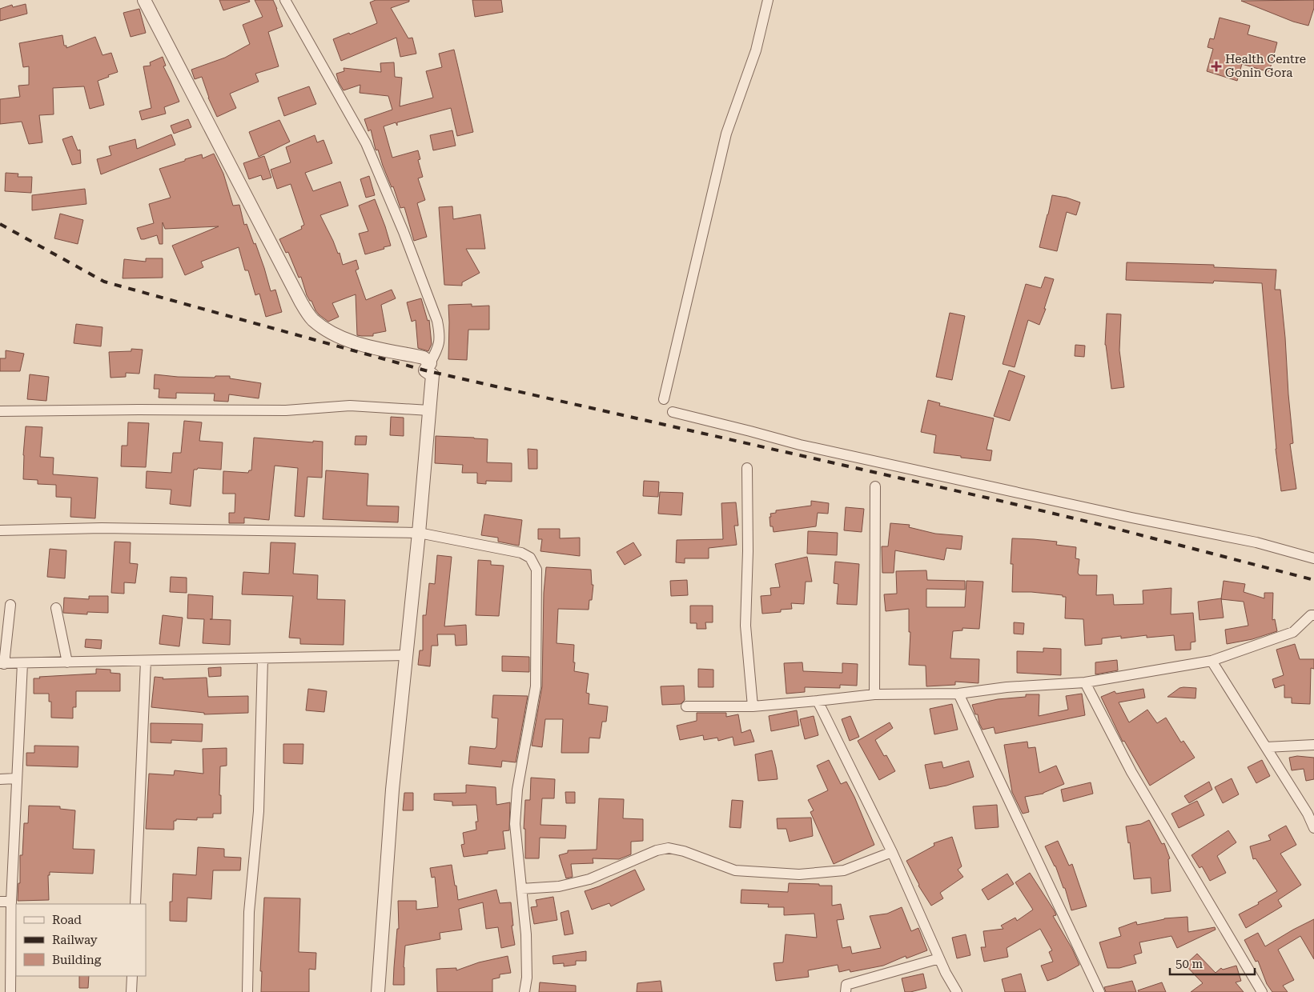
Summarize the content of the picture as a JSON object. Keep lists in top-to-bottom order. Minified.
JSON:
{"places":{"health":["Health Centre Gonin Gora"]},"legend":["Road","Railway","Building"],"scale_bar":"50 m"}
